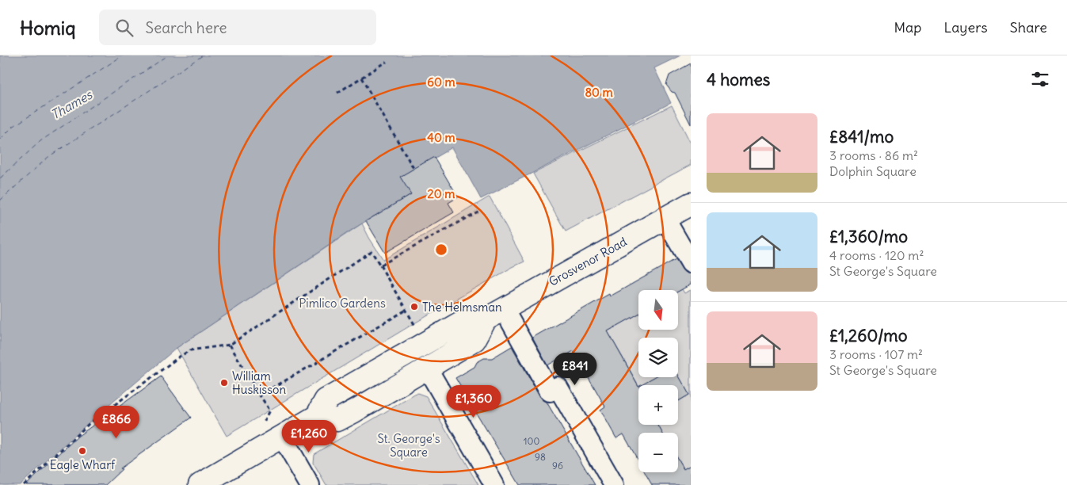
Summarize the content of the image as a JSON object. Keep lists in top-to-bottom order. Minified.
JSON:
{"streets":{"highway":["Grosvenor Road"]},"water":["Thames"],"parks":["Pimlico Gardens","St. George's Square"],"places":["The Helmsman","William Huskisson","Eagle Wharf"],"house_numbers":["100","98","96"],"north":"bottom","page":{"header":"Homiq","search":"Search here","nav":["Map","Layers","Share"],"heading":"4 homes","list":[{"name":"£841/mo","note":"3 rooms · 86 m² · Dolphin Square"},{"name":"£1,360/mo","note":"4 rooms · 120 m² · St George's Square"},{"name":"£1,260/mo","note":"3 rooms · 107 m² · St George's Square"}],"map_buttons":["+","−"],"price":["£841","£1,360","£866","£1,260"]},"rings":["60 m","80 m","40 m","20 m"]}
